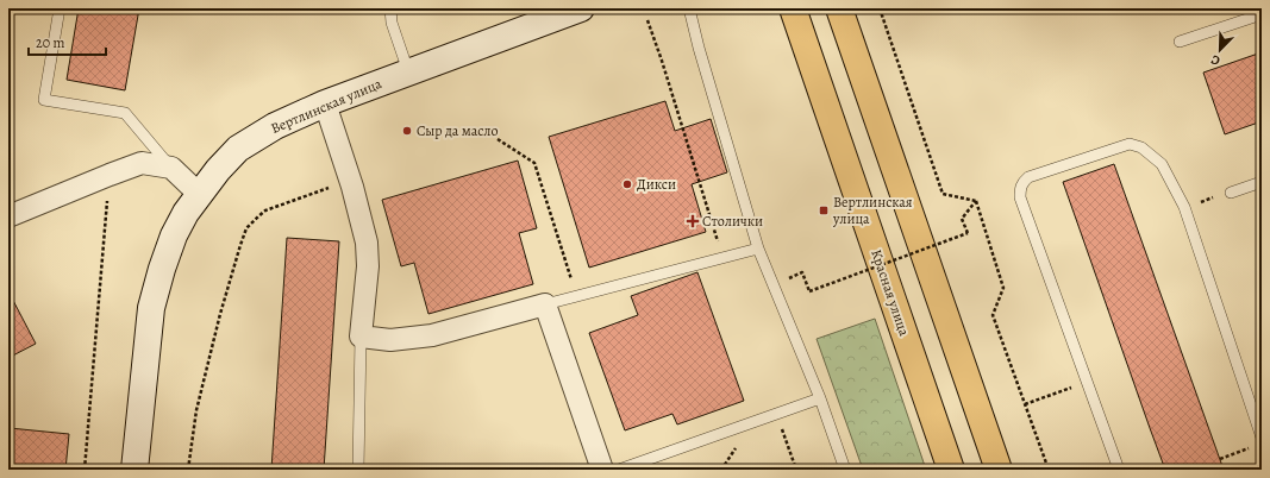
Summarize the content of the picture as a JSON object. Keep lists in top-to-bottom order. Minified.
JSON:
{"streets":{"highway":["Красная улица"],"main road":["Вертлинская улица"]},"places":{"other":["Сыр да масло","Дикси"],"transit":["Вертлинская улица"],"health":["Столички"]},"scale_bar":"20 m","north":"bottom left"}
